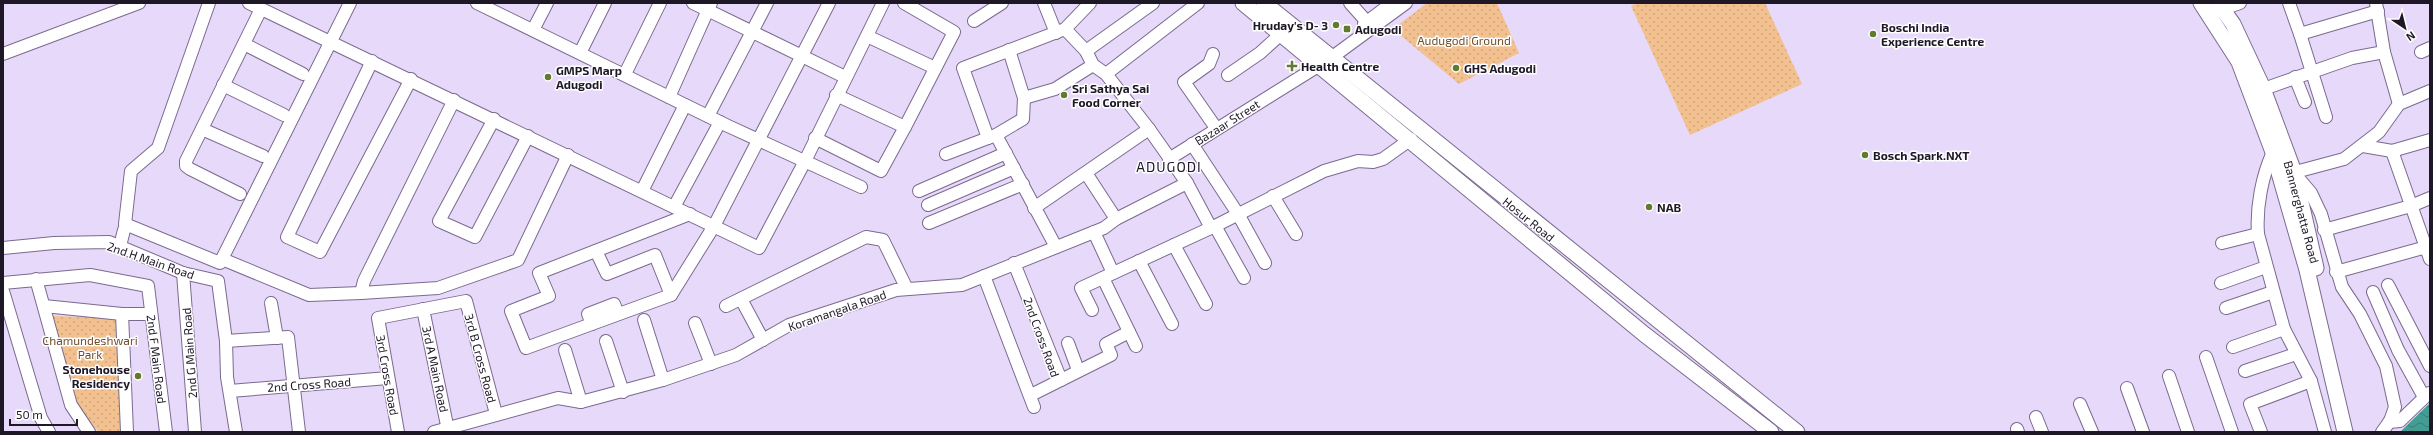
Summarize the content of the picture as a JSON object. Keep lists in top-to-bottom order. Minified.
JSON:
{"streets":{"main road":["Bannerghatta Road","Hosur Road"],"street":["Bazaar Street","2nd H Main Road","Koramangala Road","2nd Cross Road","2nd G Main Road","3rd B Cross Road","2nd F Main Road","3rd A Main Road","3rd Cross Road"]},"crossings":[["Bazaar Street","Hosur Road"],["2nd H Main Road","2nd Cross Road"],["2nd H Main Road","2nd G Main Road"],["Koramangala Road","2nd Cross Road"],["Koramangala Road","3rd B Cross Road"],["Koramangala Road","3rd A Main Road"],["2nd Cross Road","3rd Cross Road"],["3rd B Cross Road","3rd A Main Road"],["3rd B Cross Road","3rd Cross Road"],["3rd A Main Road","3rd Cross Road"]],"districts":["ADUGODI"],"parks":["Audugodi Ground","Chamundeshwari Park"],"places":{"other":["Hruday's D- 3","Boschi India Experience Centre","GHS Adugodi","GMPS Marp Adugodi","Sri Sathya Sai Food Corner","Bosch Spark.NXT","NAB","Stonehouse Residency"],"transit":["Adugodi"],"health":["Health Centre"]},"scale_bar":"50 m","north":"bottom right"}
